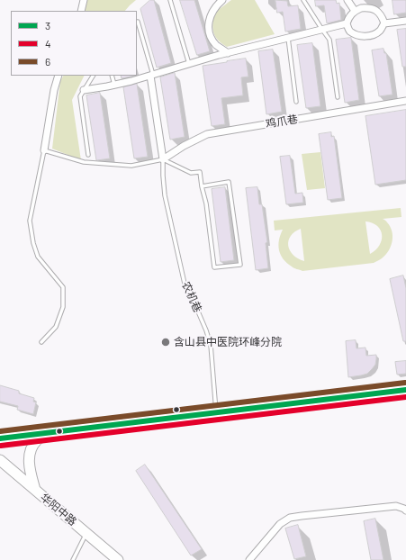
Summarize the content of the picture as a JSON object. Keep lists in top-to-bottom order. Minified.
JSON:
{"streets":{"main road":["华阳中路"],"street":["鸡爪巷"],"lane":["农机巷"]},"crossings":[["鸡爪巷","农机巷"]],"places":["含山县中医院环峰分院"],"lines":["transit line 6","transit line 3","transit line 4"],"legend":["3","4","6"]}
